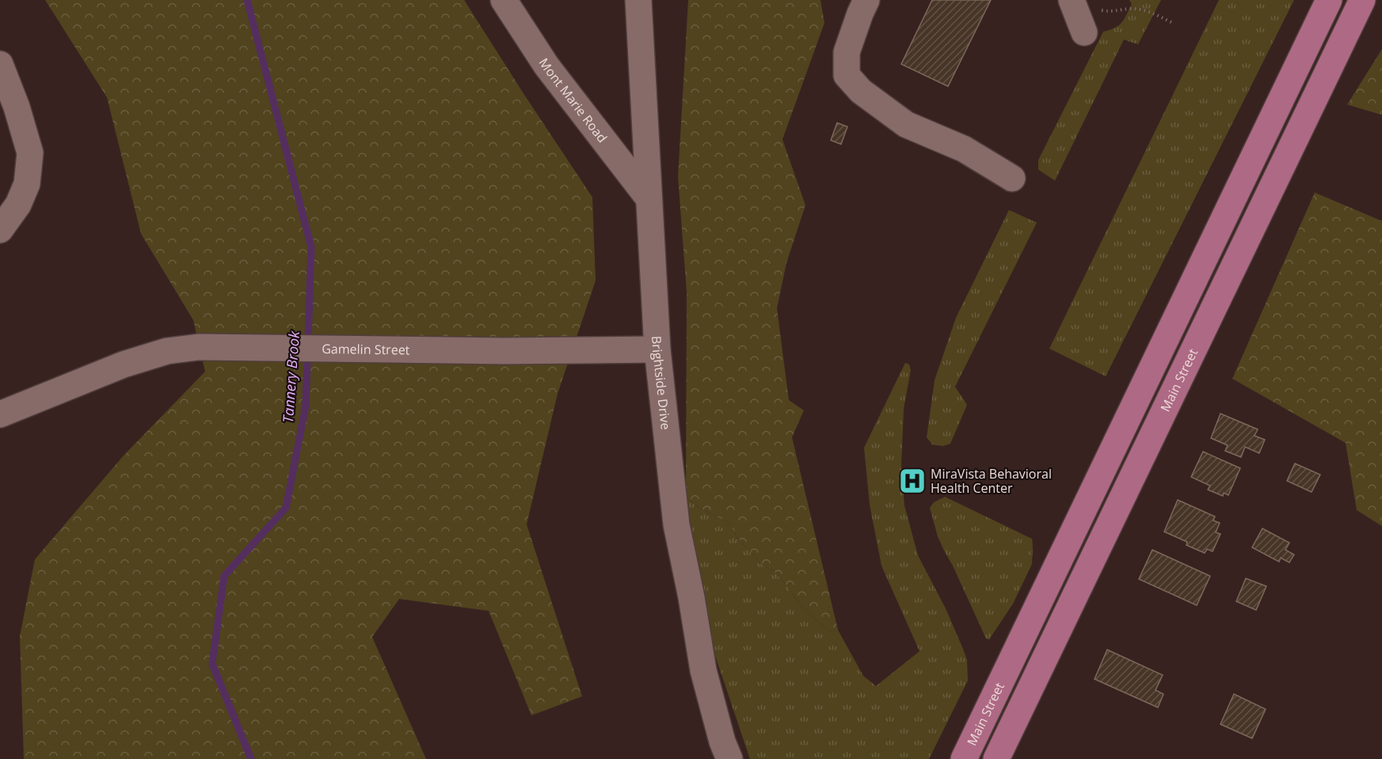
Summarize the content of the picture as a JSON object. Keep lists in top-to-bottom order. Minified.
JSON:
{"streets":{"main road":["Main Street"],"street":["Mont Marie Road","Gamelin Street","Brightside Drive"]},"crossings":[["Mont Marie Road","Brightside Drive"],["Gamelin Street","Brightside Drive"]],"water":["Tannery Brook"],"places":{"hospital":["MiraVista Behavioral Health Center"]}}
